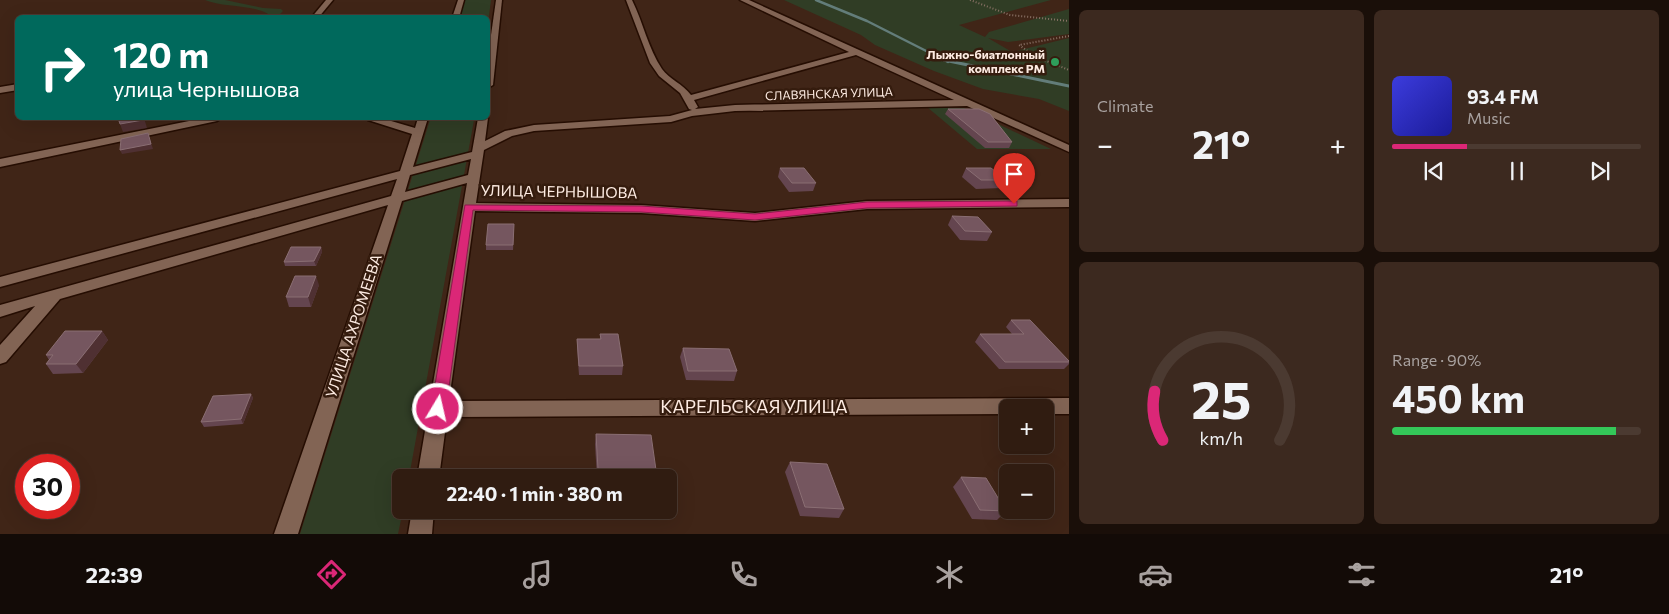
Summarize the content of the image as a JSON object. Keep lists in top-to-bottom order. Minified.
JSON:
{"streets":{"street":["СЛАВЯНСКАЯ УЛИЦА","УЛИЦА ЧЕРНЫШОВА","УЛИЦА АХРОМЕЕВА","КАРЕЛЬСКАЯ УЛИЦА"]},"crossings":[["СЛАВЯНСКАЯ УЛИЦА","УЛИЦА АХРОМЕЕВА"]],"places":["Лыжно-биатлонный комплекс РМ"],"page":{"tile":["Climate",["Range · 90%","450 km"]],"turn":["120 m","улица Чернышова"],"song":["93.4 FM","Music"],"heat":["−","21°","+"],"map_buttons":["+","−"],"limit":"30","trip":"22:40 · 1 min · 380 m","tabs":["22:39","21°"],"gauge":["25","km/h"]}}
